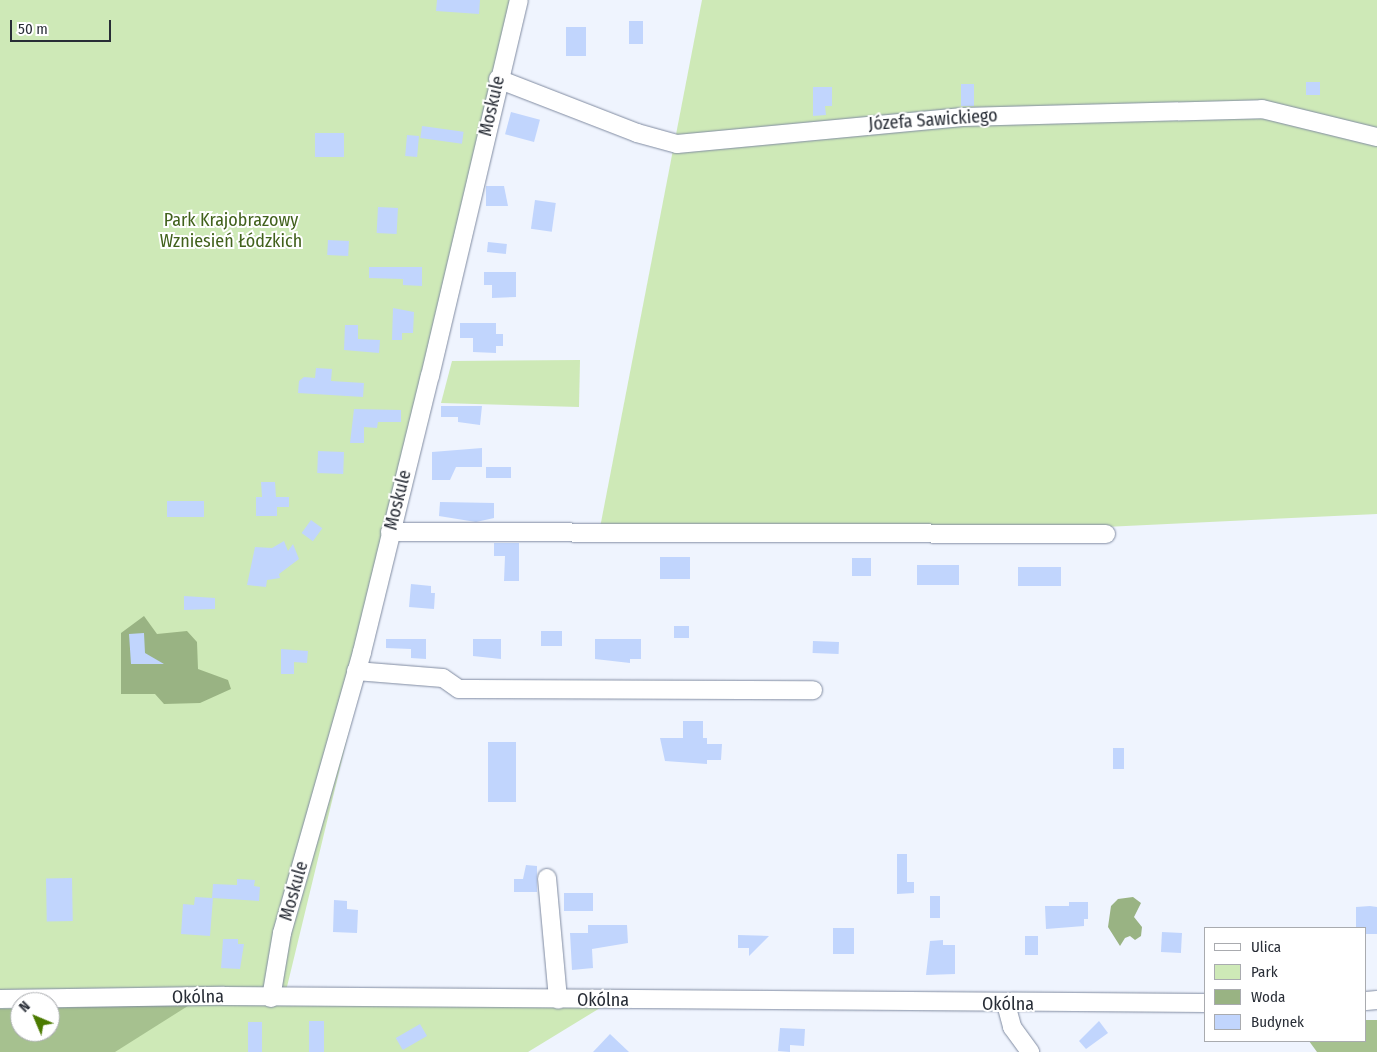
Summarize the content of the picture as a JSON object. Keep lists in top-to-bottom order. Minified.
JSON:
{"streets":{"street":["Moskule","Józefa Sawickiego","Okólna"]},"crossings":[["Moskule","Józefa Sawickiego"],["Moskule","Okólna"]],"parks":["Park Krajobrazowy Wzniesień Łódzkich"],"legend":["Ulica","Park","Woda","Budynek"],"scale_bar":"50 m","north":"top left"}
